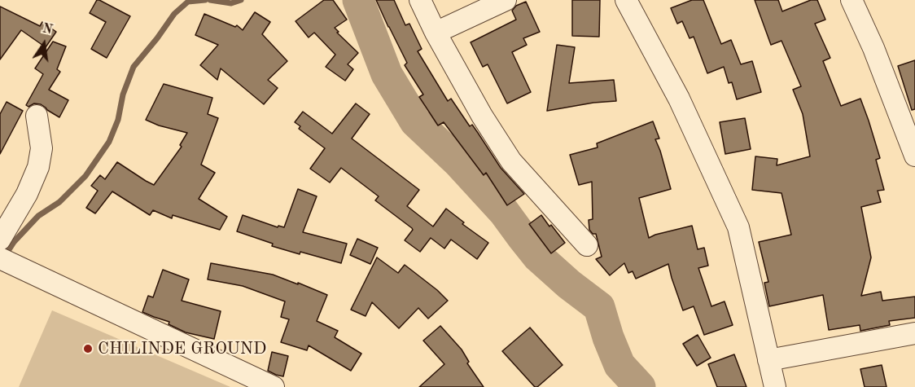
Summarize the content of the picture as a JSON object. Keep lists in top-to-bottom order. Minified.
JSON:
{"places":["CHILINDE GROUND"],"north":"top"}
